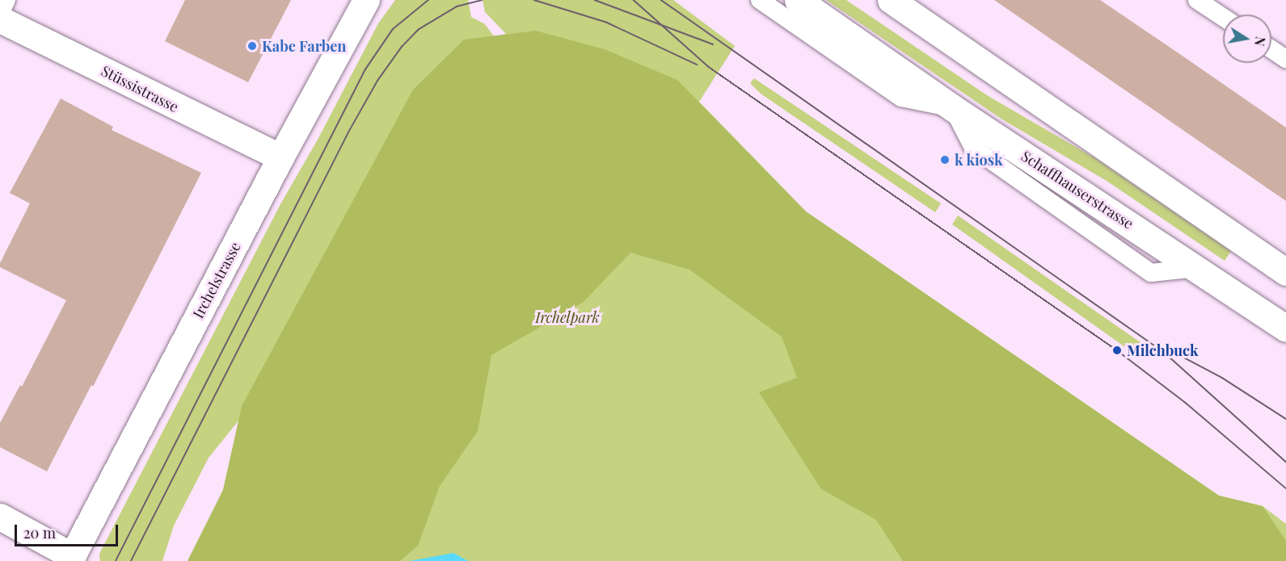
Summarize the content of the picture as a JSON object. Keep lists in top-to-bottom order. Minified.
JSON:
{"streets":{"street":["Stüssistrasse","Schaffhauserstrasse","Irchelstrasse"]},"crossings":[["Stüssistrasse","Irchelstrasse"]],"parks":["Irchelpark"],"places":["Kabe Farben","k kiosk","Milchbuck"],"scale_bar":"20 m","north":"right"}
